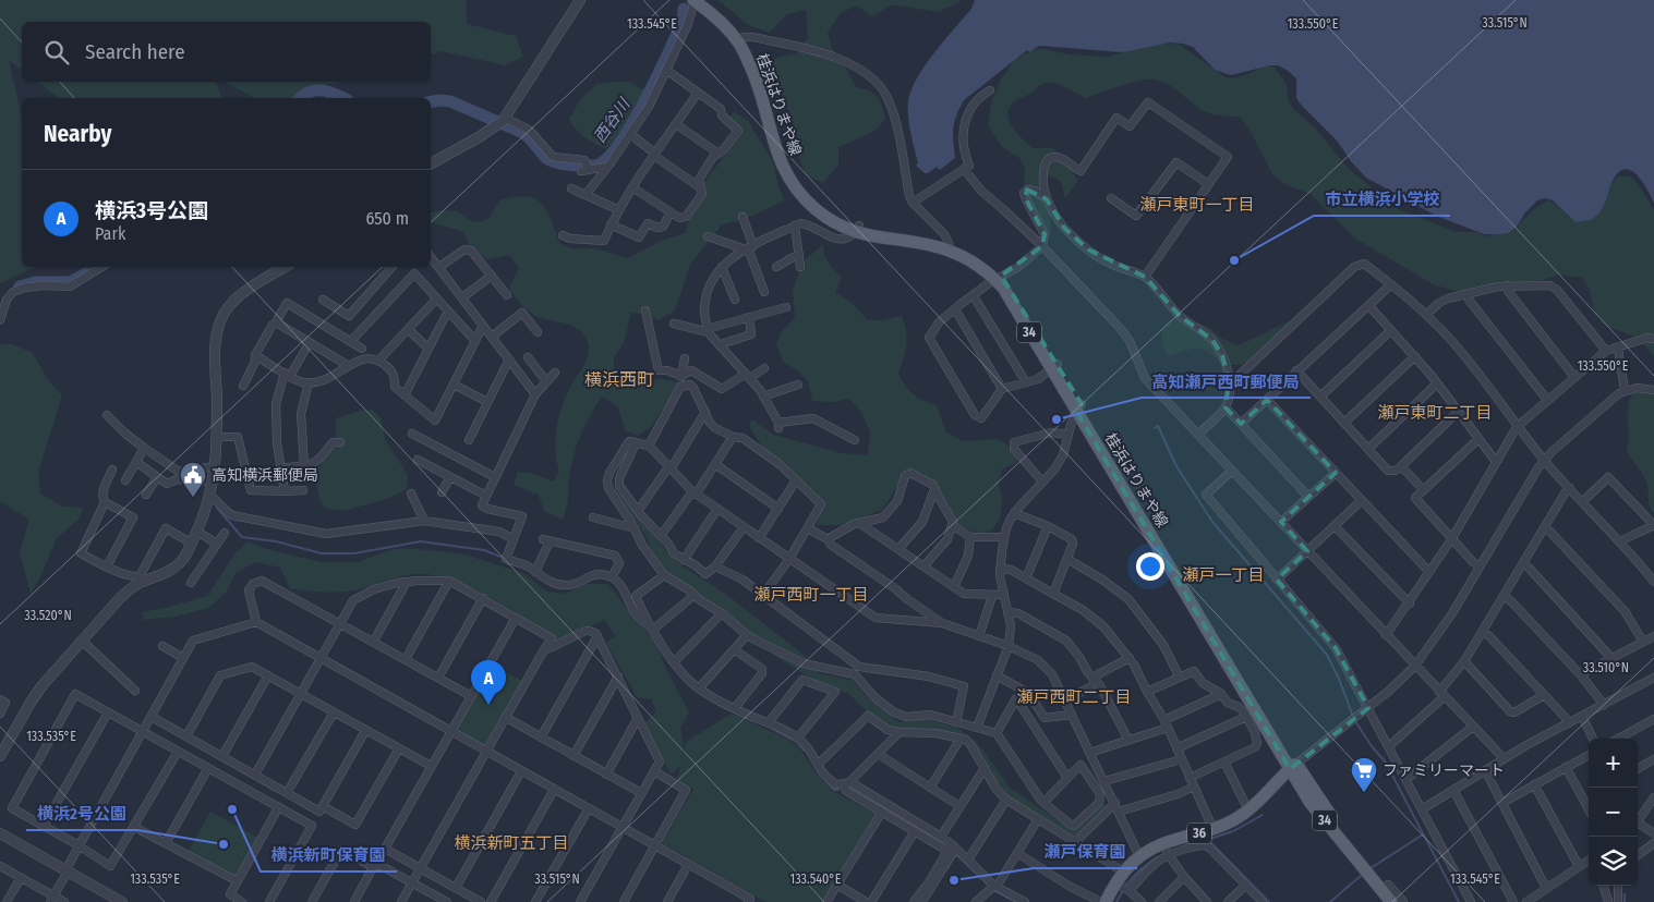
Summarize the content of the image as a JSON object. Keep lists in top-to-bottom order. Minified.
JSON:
{"streets":{"main road":["桂浜はりまや線","34","36"]},"crossings":[["桂浜はりまや線","36"]],"districts":["瀬戸東町一丁目","横浜西町","瀬戸東町二丁目","瀬戸一丁目","瀬戸西町一丁目","瀬戸西町二丁目","横浜新町五丁目"],"water":["西谷川"],"places":{"other":["市立横浜小学校","高知瀬戸西町郵便局","横浜新町保育園","横浜2号公園","瀬戸保育園"],"public building":["高知横浜郵便局"],"supermarket":["ファミリーマート"]},"page":{"search":"Search here","heading":"Nearby","list":[{"mark":"A","name":"横浜3号公園","note":"Park","value":"650 m"}],"pins":"A","map_buttons":["+","−"]},"coordinates":["33.515°N","133.550°E","133.545°E","33.520°N","33.510°N","133.535°E","133.540°E"]}
